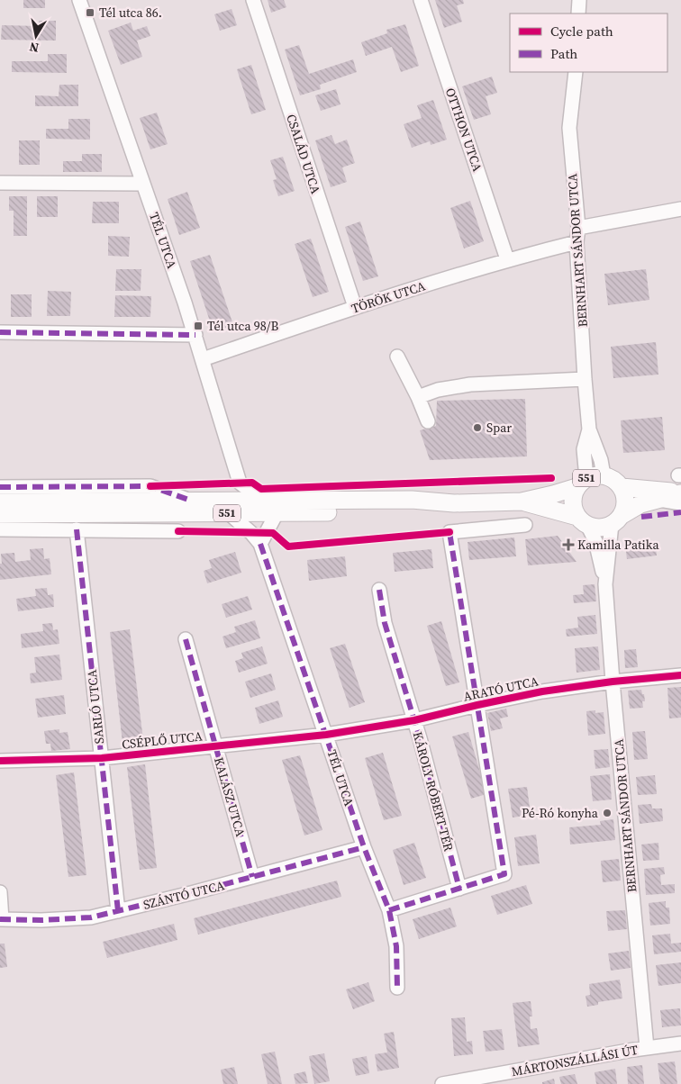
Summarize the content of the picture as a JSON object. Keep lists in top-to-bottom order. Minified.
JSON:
{"streets":{"main road":["551"],"street":["OTTHON UTCA","CSALÁD UTCA","TÉL UTCA","BERNHART SÁNDOR UTCA","TÖRÖK UTCA","ARATÓ UTCA","SARLÓ UTCA","CSÉPLŐ UTCA","KÁROLY RÓBERT TÉR","KALÁSZ UTCA","SZÁNTÓ UTCA","MÁRTONSZÁLLÁSI ÚT"]},"crossings":[["OTTHON UTCA","TÖRÖK UTCA"],["CSALÁD UTCA","TÖRÖK UTCA"],["TÉL UTCA","TÖRÖK UTCA"],["TÉL UTCA","551"],["TÉL UTCA","ARATÓ UTCA"],["TÉL UTCA","CSÉPLŐ UTCA"],["TÉL UTCA","SZÁNTÓ UTCA"],["BERNHART SÁNDOR UTCA","TÖRÖK UTCA"],["BERNHART SÁNDOR UTCA","551"],["BERNHART SÁNDOR UTCA","ARATÓ UTCA"],["BERNHART SÁNDOR UTCA","MÁRTONSZÁLLÁSI ÚT"],["ARATÓ UTCA","CSÉPLŐ UTCA"],["ARATÓ UTCA","KÁROLY RÓBERT TÉR"],["SARLÓ UTCA","CSÉPLŐ UTCA"],["SARLÓ UTCA","SZÁNTÓ UTCA"],["CSÉPLŐ UTCA","KALÁSZ UTCA"],["KALÁSZ UTCA","SZÁNTÓ UTCA"]],"places":{"transit":["Tél utca 86.","Tél utca 98/B"],"other":["Spar","Pé-Ró konyha"],"health":["Kamilla Patika"]},"legend":["Cycle path","Path"],"north":"bottom"}
